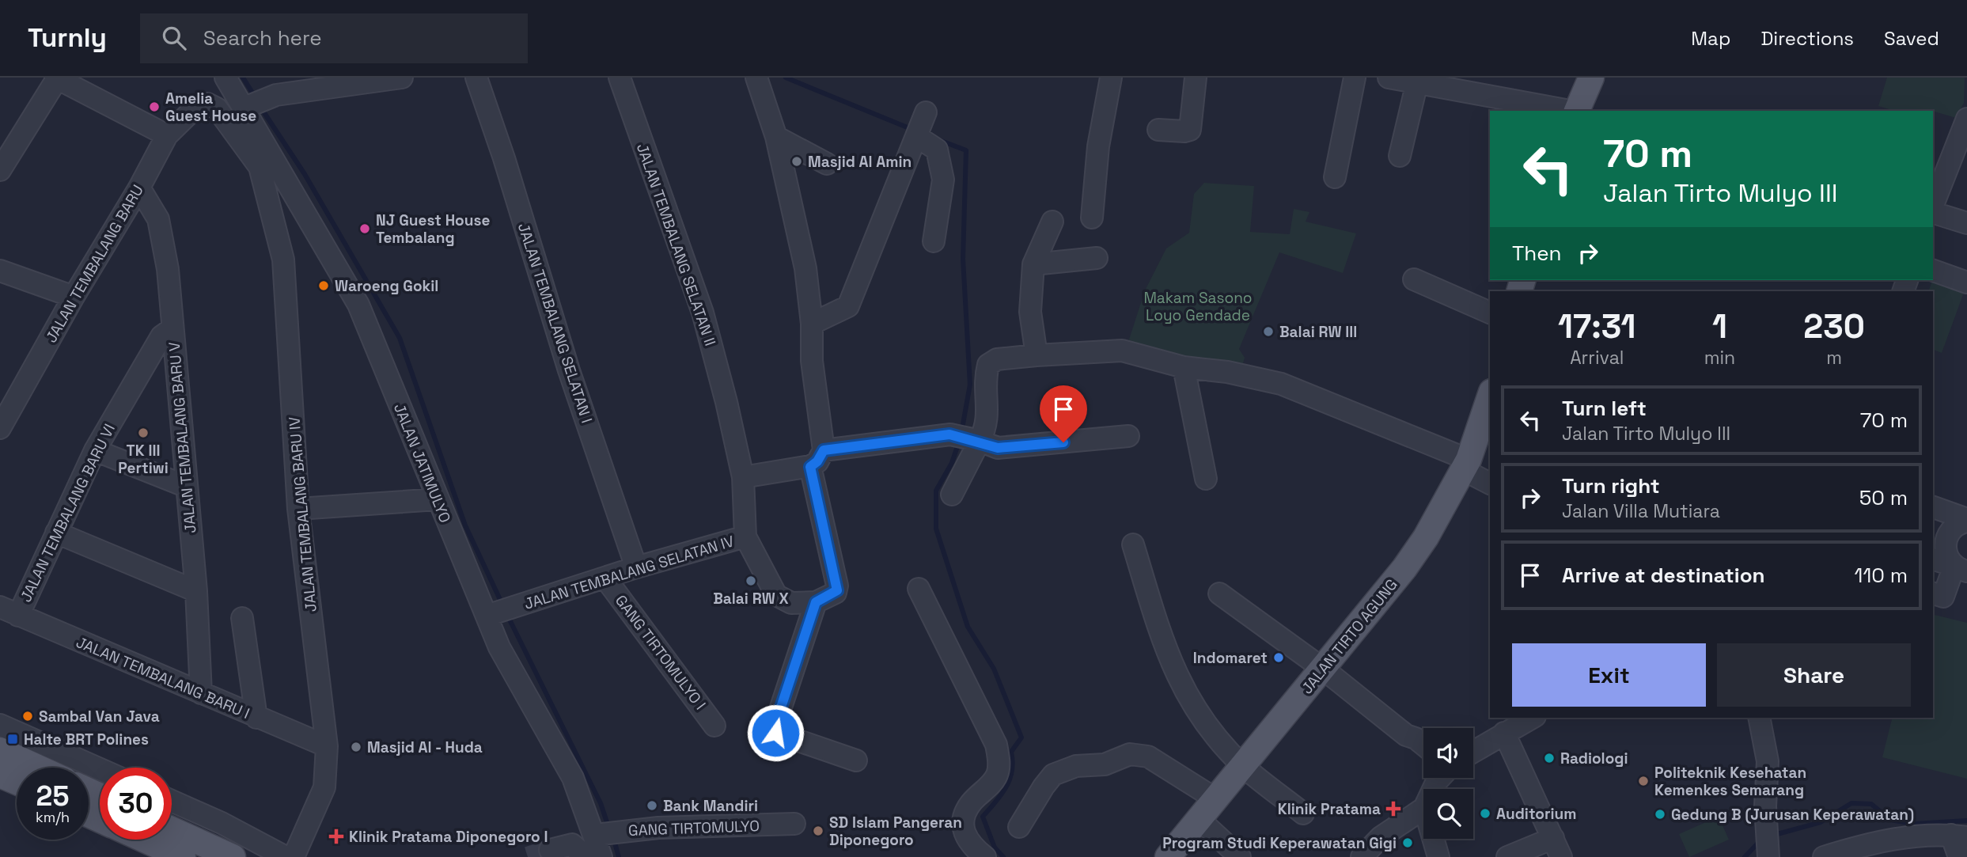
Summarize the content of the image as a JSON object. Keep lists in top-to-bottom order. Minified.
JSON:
{"streets":{"main road":["JALAN TIRTO AGUNG"],"street":["JALAN TEMBALANG SELATAN II","JALAN TEMBALANG BARU","JALAN TEMBALANG SELATAN I","JALAN TEMBALANG BARU V","JALAN JATIMULYO","JALAN TEMBALANG BARU VI","JALAN TEMBALANG BARU IV","JALAN TEMBALANG SELATAN IV","GANG TIRTOMULYO I","JALAN TEMBALANG BARU I","GANG TIRTOMULYO"]},"crossings":[["JALAN TEMBALANG SELATAN II","JALAN TEMBALANG SELATAN IV"],["JALAN TEMBALANG BARU","JALAN TEMBALANG BARU V"],["JALAN TEMBALANG BARU","JALAN TEMBALANG BARU IV"],["JALAN TEMBALANG SELATAN I","JALAN TEMBALANG SELATAN IV"],["JALAN TEMBALANG BARU V","JALAN TEMBALANG BARU VI"],["JALAN TEMBALANG BARU V","JALAN TEMBALANG BARU I"],["JALAN JATIMULYO","JALAN TEMBALANG SELATAN IV"],["JALAN JATIMULYO","GANG TIRTOMULYO"],["JALAN TEMBALANG BARU VI","JALAN TEMBALANG BARU I"],["JALAN TEMBALANG BARU IV","JALAN TEMBALANG BARU I"],["JALAN TEMBALANG SELATAN IV","GANG TIRTOMULYO I"]],"parks":["Makam Sasono Loyo Gendade"],"places":{"other":["Amelia Guest House","Masjid Al Amin","NJ Guest House Tembalang","Waroeng Gokil","Balai RW III","TK III Pertiwi","Balai RW X","Indomaret","Sambal Van Java","Masjid Al - Huda","Radiologi","Politeknik Kesehatan Kemenkes Semarang","Bank Mandiri","Auditorium","Gedung B (Jurusan Keperawatan)","SD Islam Pangeran Diponegoro","Program Studi Keperawatan Gigi"],"transit":["Halte BRT Polines"],"health":["Klinik Pratama","Klinik Pratama Diponegoro I"]},"page":{"header":"Turnly","search":"Search here","nav":["Map","Directions","Saved"],"turn":["70 m","Jalan Tirto Mulyo III"],"then":"Then","eta":["17:31","Arrival","1","min","230","m"],"list":[{"name":"Turn left","note":"Jalan Tirto Mulyo III","value":"70 m"},{"name":"Turn right","note":"Jalan Villa Mutiara","value":"50 m"},{"name":"Arrive at destination","value":"110 m"}],"buttons":["Exit","Share"],"speed":"25 km/h","limit":"30"}}
